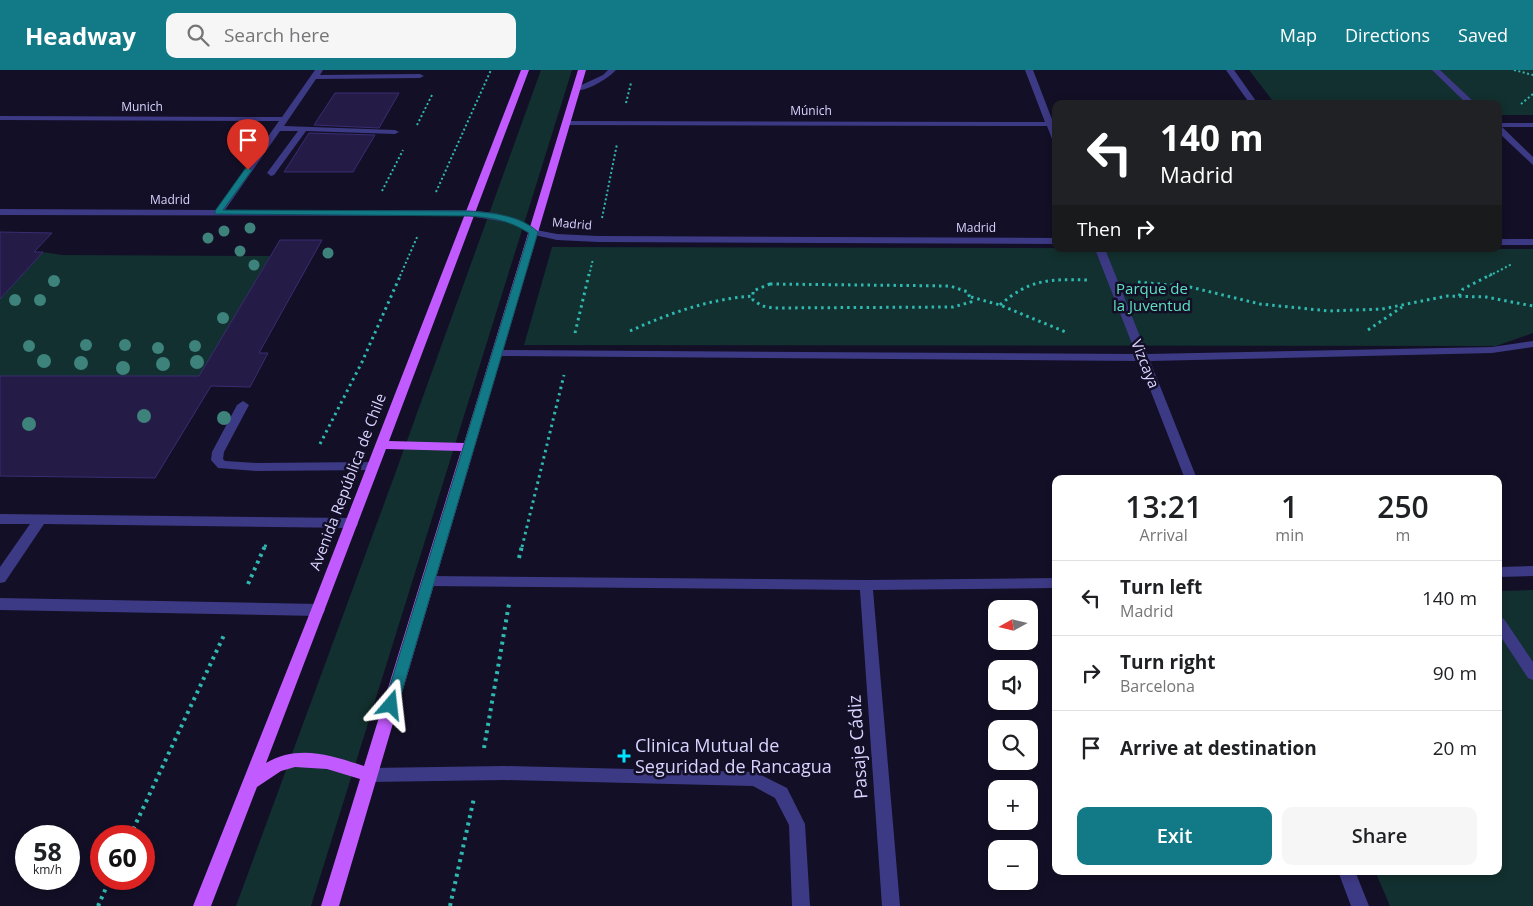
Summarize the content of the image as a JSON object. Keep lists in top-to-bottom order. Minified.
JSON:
{"streets":{"main road":["Avenida República de Chile"],"street":["Munich","Múnich","Madrid","Vizcaya","Pasaje Cádiz"]},"crossings":[["Madrid","Avenida República de Chile"]],"parks":["Parque de la Juventud"],"places":{"health":["Clinica Mutual de Seguridad de Rancagua"]},"north":"left","page":{"header":"Headway","search":"Search here","nav":["Map","Directions","Saved"],"turn":["140 m","Madrid"],"then":"Then","eta":["13:21","Arrival","1","min","250","m"],"list":[{"name":"Turn left","note":"Madrid","value":"140 m"},{"name":"Turn right","note":"Barcelona","value":"90 m"},{"name":"Arrive at destination","value":"20 m"}],"map_buttons":["+","−"],"buttons":["Exit","Share"],"speed":"58 km/h","limit":"60"}}
